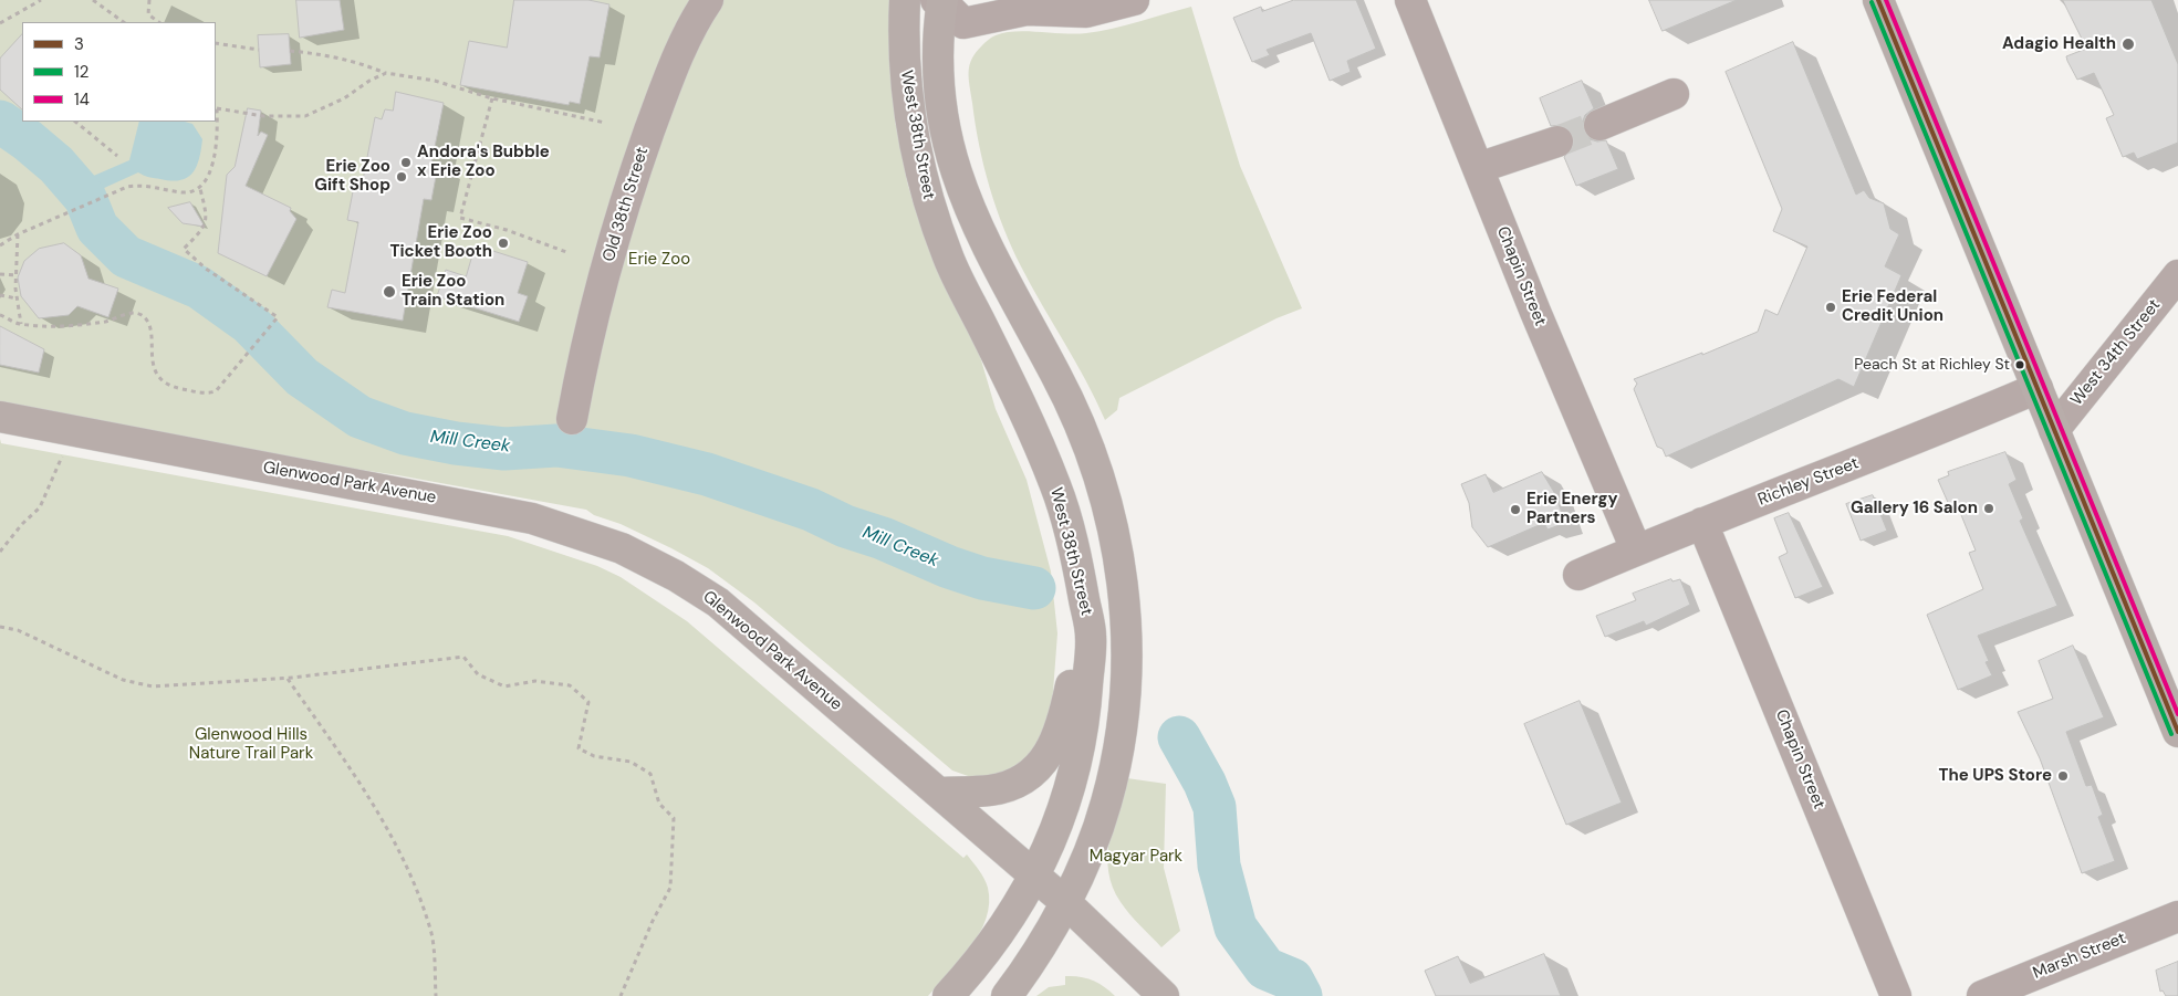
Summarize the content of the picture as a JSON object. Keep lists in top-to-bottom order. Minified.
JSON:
{"streets":{"main road":["West 38th Street","Glenwood Park Avenue"],"street":["Old 38th Street","Chapin Street","West 34th Street","Richley Street","Marsh Street"]},"crossings":[["West 38th Street","Glenwood Park Avenue"],["Chapin Street","Richley Street"]],"water":["Mill Creek"],"parks":["Erie Zoo","Glenwood Hills Nature Trail Park","Magyar Park"],"places":["Adagio Health","Andora's Bubble x Erie Zoo","Erie Zoo Gift Shop","Erie Zoo Ticket Booth","Erie Zoo Train Station","Erie Federal Credit Union","Peach St at Richley St","Gallery 16 Salon","Erie Energy Partners","The UPS Store"],"lines":["transit line 3","transit line 14","transit line 12"],"legend":["3","12","14"]}
